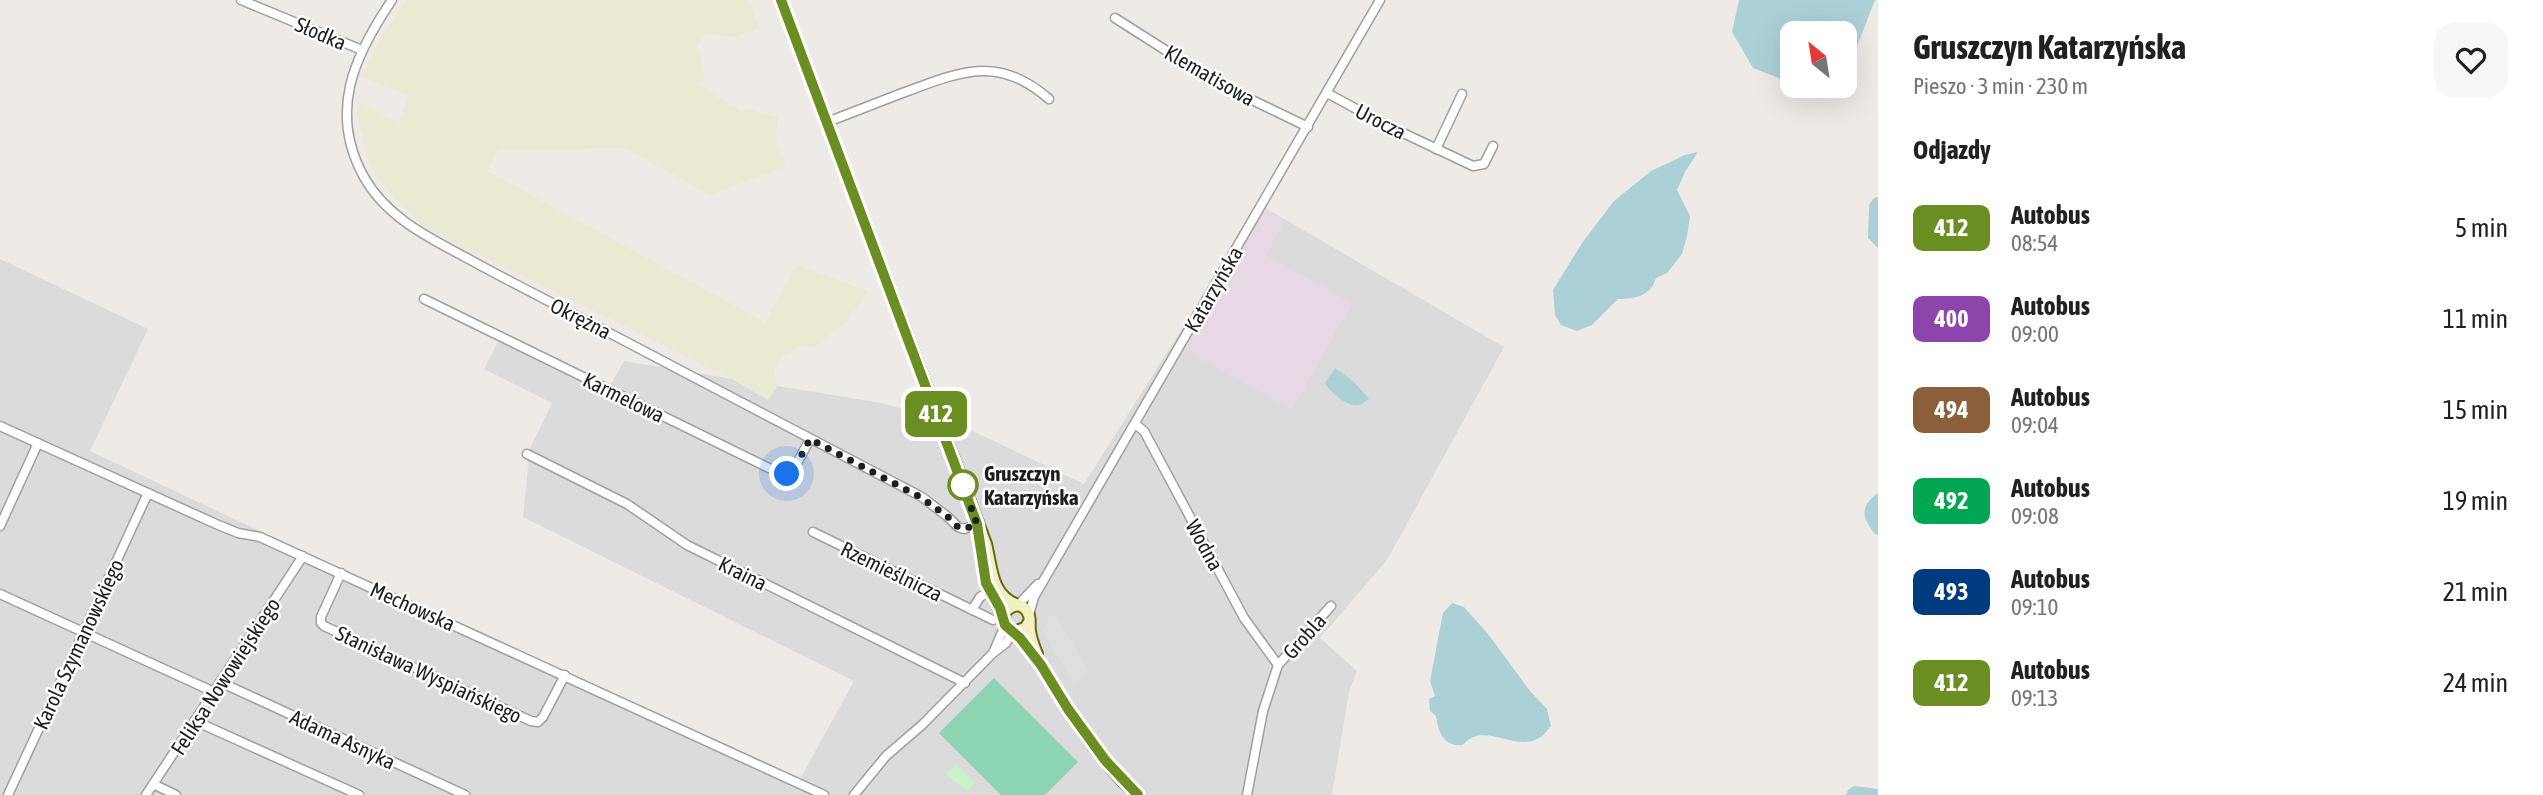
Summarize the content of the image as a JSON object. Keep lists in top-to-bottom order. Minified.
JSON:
{"streets":{"street":["Słodka","Klematisowa","Urocza","Katarzyńska","Okrężna","Karmelowa","Wodna","Rzemieślnicza","Kraina","Mechowska","Grobla","Karola Szymanowskiego","Stanisława Wyspiańskiego","Feliksa Nowowiejskiego","Adama Asnyka"]},"crossings":[["Słodka","Okrężna"],["Klematisowa","Katarzyńska"],["Urocza","Katarzyńska"],["Katarzyńska","Wodna"],["Okrężna","Karmelowa"],["Wodna","Grobla"],["Mechowska","Karola Szymanowskiego"],["Mechowska","Stanisława Wyspiańskiego"],["Mechowska","Feliksa Nowowiejskiego"],["Feliksa Nowowiejskiego","Adama Asnyka"]],"places":["Gruszczyn Katarzyńska"],"lines":["bus line 412"],"north":"top left","page":{"on_map":"412","heading":[["Gruszczyn Katarzyńska","Pieszo · 3 min · 230 m"],"Odjazdy"],"list":[{"mark":"412","name":"Autobus","note":"08:54","value":"5 min"},{"mark":"400","name":"Autobus","note":"09:00","value":"11 min"},{"mark":"494","name":"Autobus","note":"09:04","value":"15 min"},{"mark":"492","name":"Autobus","note":"09:08","value":"19 min"},{"mark":"493","name":"Autobus","note":"09:10","value":"21 min"},{"mark":"412","name":"Autobus","note":"09:13","value":"24 min"}]}}
